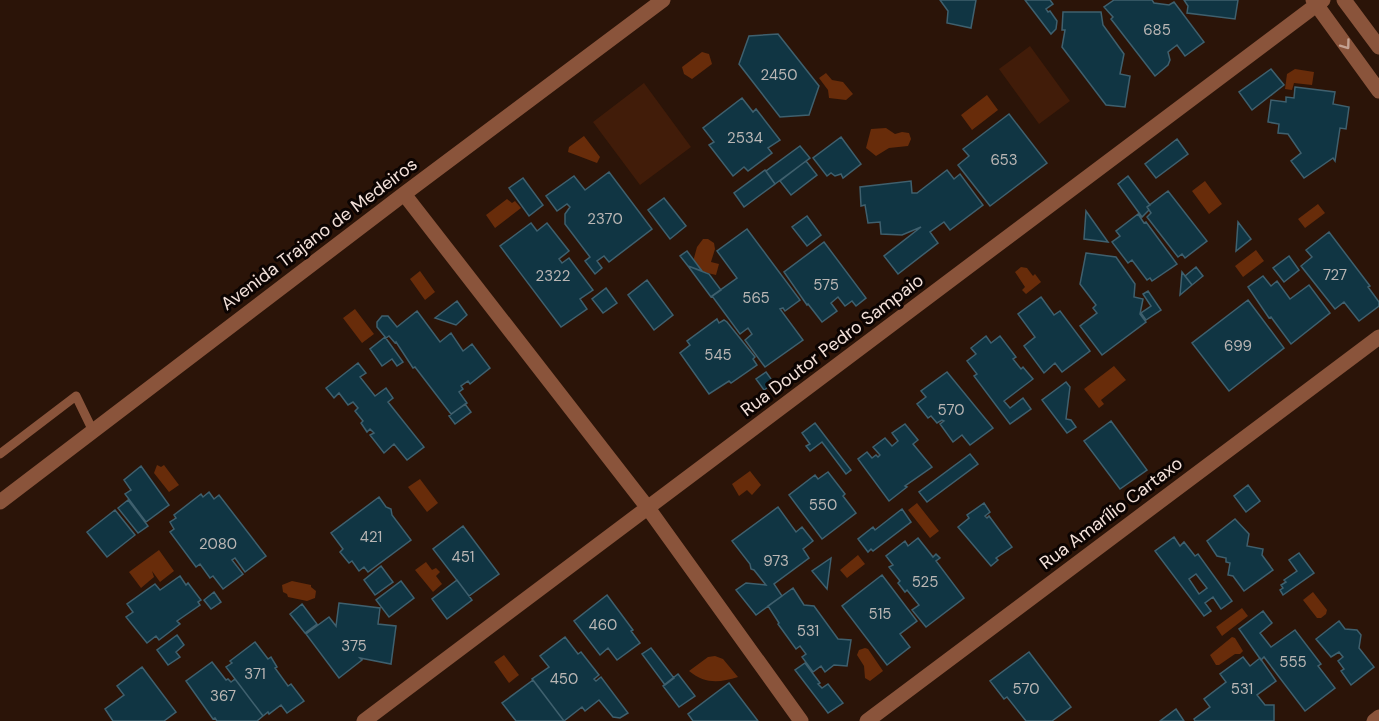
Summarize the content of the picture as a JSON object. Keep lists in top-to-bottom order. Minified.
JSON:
{"streets":{"street":["Avenida Trajano de Medeiros","Rua Doutor Pedro Sampaio","Rua Amarílio Cartaxo"]},"house_numbers":["685","2450","2534","653","2370","727","2322","575","565","699","545","570","550","421","2080","451","973","525","515","460","531","375","555","371","450","570","531","367"]}
